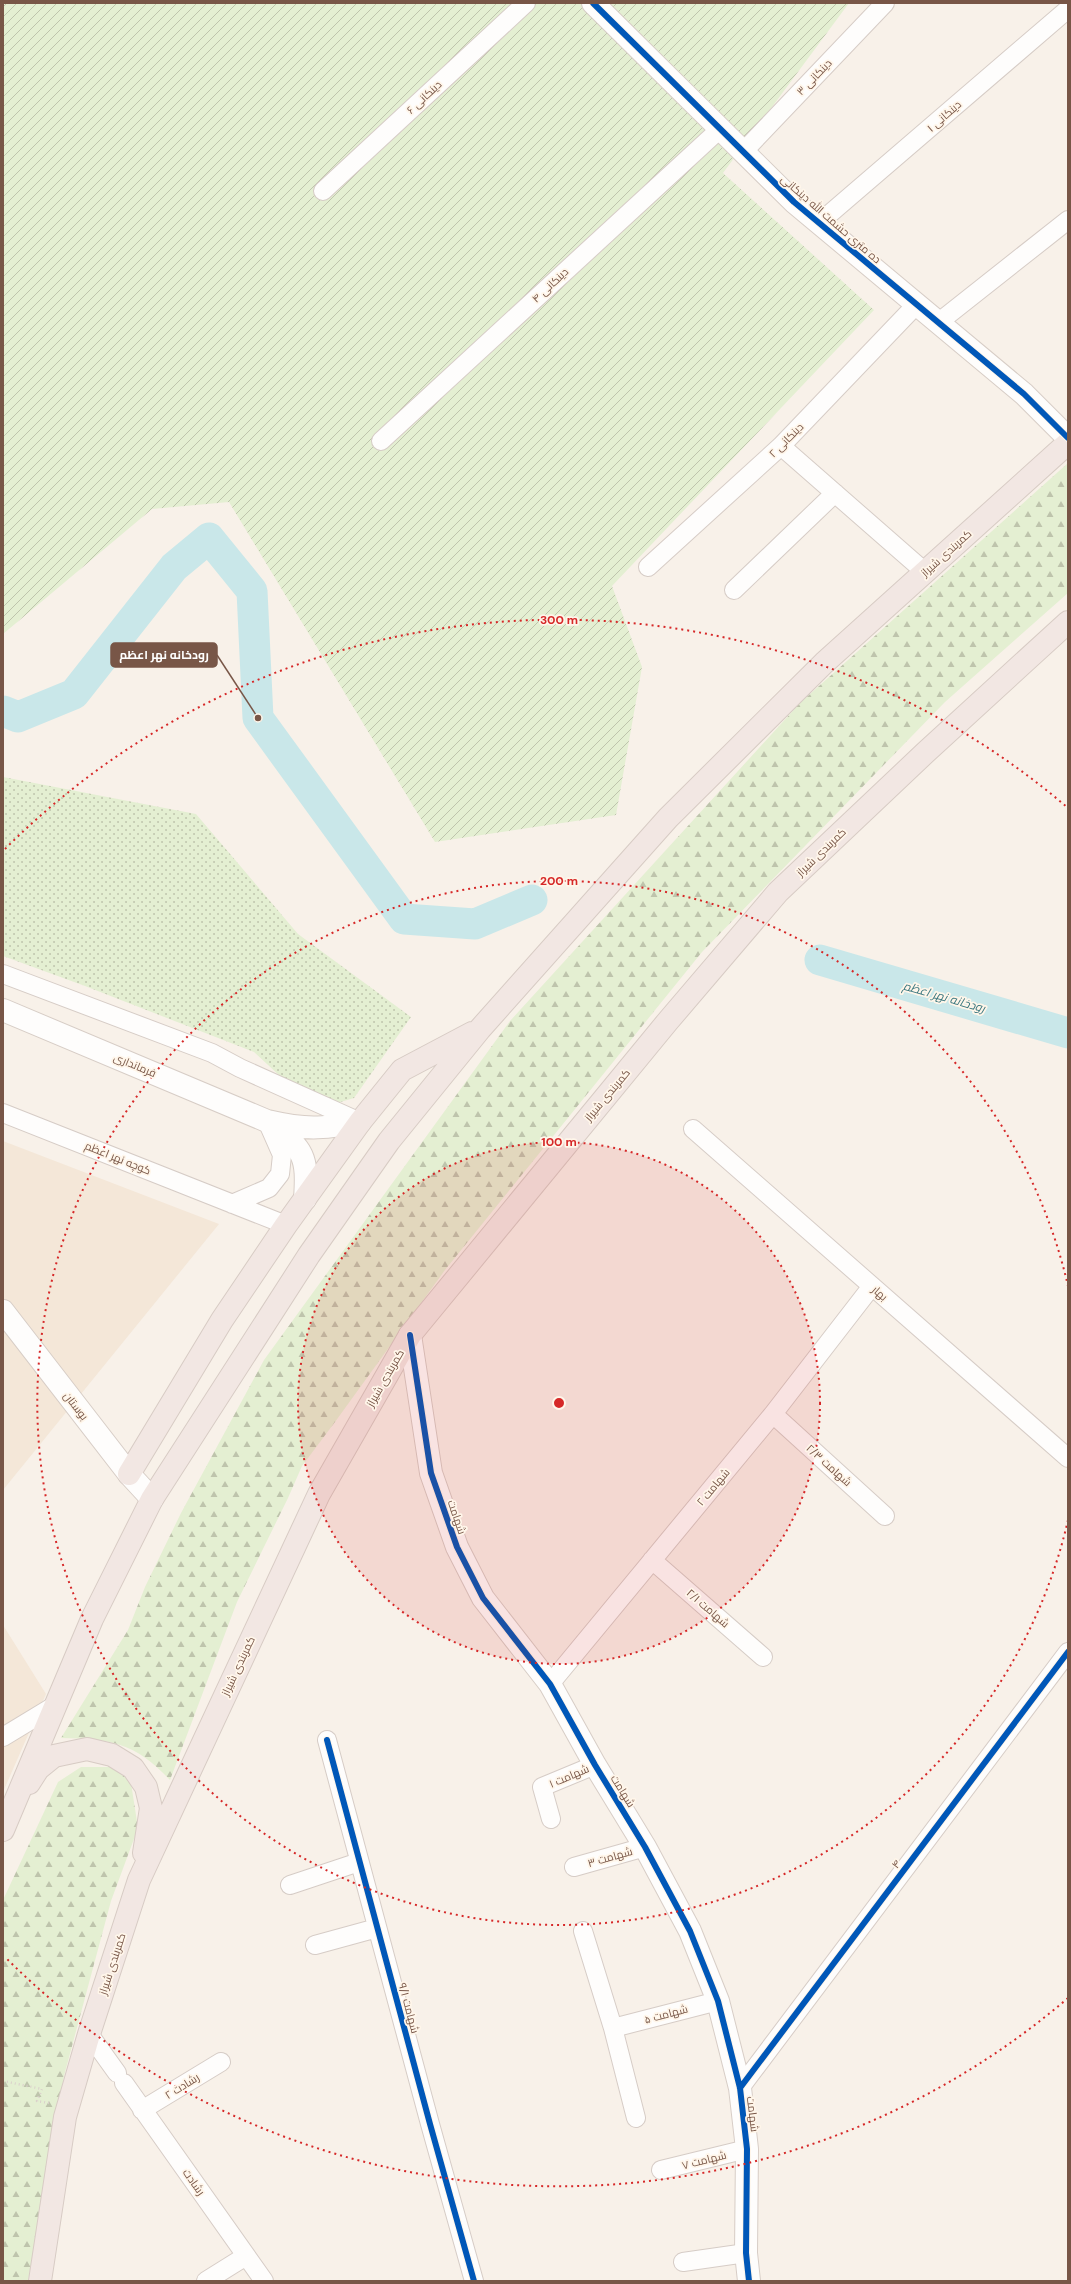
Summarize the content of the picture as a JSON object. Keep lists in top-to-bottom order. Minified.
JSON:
{"streets":{"highway":["کمربندی شیراز"],"street":["۳ دینکانی","۶ دینکانی","۱ دینکانی","ده متری حشمت الله دینکانی","۴ دینکانی","۲ دینکانی","فرمانداری","کوچه نهر اعظم","بهار","بوستان","۲/۳ شهامت","۲ شهامت","شهامت","۲/۱ شهامت","۱ شهامت","۳ شهامت","۴","۹/۱ شهامت","۵ شهامت","۲ رشادت","۷ شهامت","رشادت"]},"crossings":[["۳ دینکانی","ده متری حشمت الله دینکانی"],["۱ دینکانی","ده متری حشمت الله دینکانی"],["ده متری حشمت الله دینکانی","۴ دینکانی"],["ده متری حشمت الله دینکانی","۲ دینکانی"],["کمربندی شیراز","بوستان"],["کمربندی شیراز","شهامت"],["کمربندی شیراز","رشادت"],["بهار","۲ شهامت"],["۲/۳ شهامت","۲ شهامت"],["۲ شهامت","شهامت"],["۲ شهامت","۲/۱ شهامت"],["شهامت","۱ شهامت"],["شهامت","۳ شهامت"],["شهامت","۴"],["شهامت","۵ شهامت"],["شهامت","۷ شهامت"],["۲ رشادت","رشادت"]],"water":["رودخانه نهر اعظم"],"places":["رودخانه نهر اعظم"],"rings":["300 m","200 m","100 m"]}
